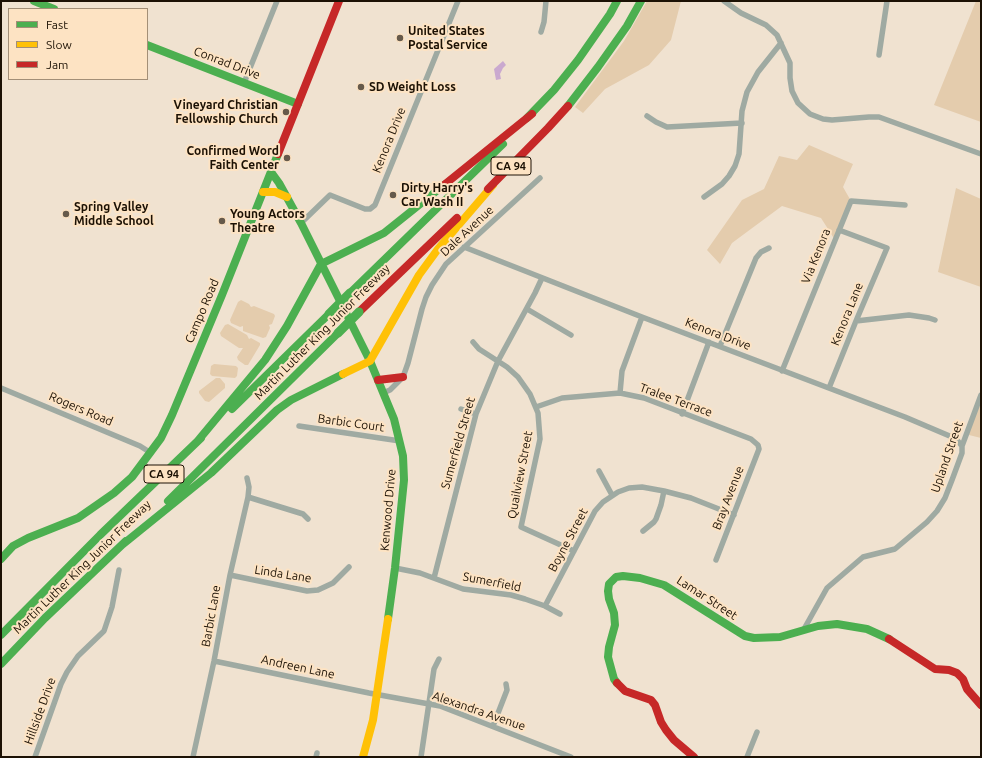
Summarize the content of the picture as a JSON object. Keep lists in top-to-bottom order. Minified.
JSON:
{"streets":{"main road":["Conrad Drive","CA 94","Campo Road","Martin Luther King Junior Freeway","Kenwood Drive","Lamar Street"],"street":["Kenora Drive","Dale Avenue","Via Kenora","Kenora Lane","Tralee Terrace","Rogers Road","Barbic Court","Sumerfield Street","Upland Street","Quailview Street","Bray Avenue","Boyne Street","Linda Lane","Sumerfield","Barbic Lane","Andreen Lane","Hillside Drive","Alexandra Avenue"]},"crossings":[["Conrad Drive","Campo Road"],["Kenora Drive","Dale Avenue"],["Kenora Drive","Via Kenora"],["Kenora Drive","Kenora Lane"],["Kenora Drive","Sumerfield Street"],["Kenora Drive","Upland Street"],["Kenora Drive","Kenwood Drive"],["Dale Avenue","Kenwood Drive"],["Via Kenora","Kenora Lane"],["Campo Road","Rogers Road"],["Campo Road","Kenwood Drive"],["Tralee Terrace","Quailview Street"],["Tralee Terrace","Bray Avenue"],["Barbic Court","Kenwood Drive"],["Sumerfield Street","Quailview Street"],["Sumerfield Street","Sumerfield"],["Upland Street","Lamar Street"],["Quailview Street","Boyne Street"],["Bray Avenue","Boyne Street"],["Kenwood Drive","Sumerfield"],["Kenwood Drive","Andreen Lane"],["Kenwood Drive","Alexandra Avenue"],["Boyne Street","Sumerfield"],["Linda Lane","Barbic Lane"],["Barbic Lane","Andreen Lane"],["Andreen Lane","Alexandra Avenue"]],"places":["United States Postal Service","SD Weight Loss","Vineyard Christian Fellowship Church","Confirmed Word Faith Center","Dirty Harry's Car Wash II","Spring Valley Middle School","Young Actors Theatre"],"legend":["Fast","Slow","Jam"]}
